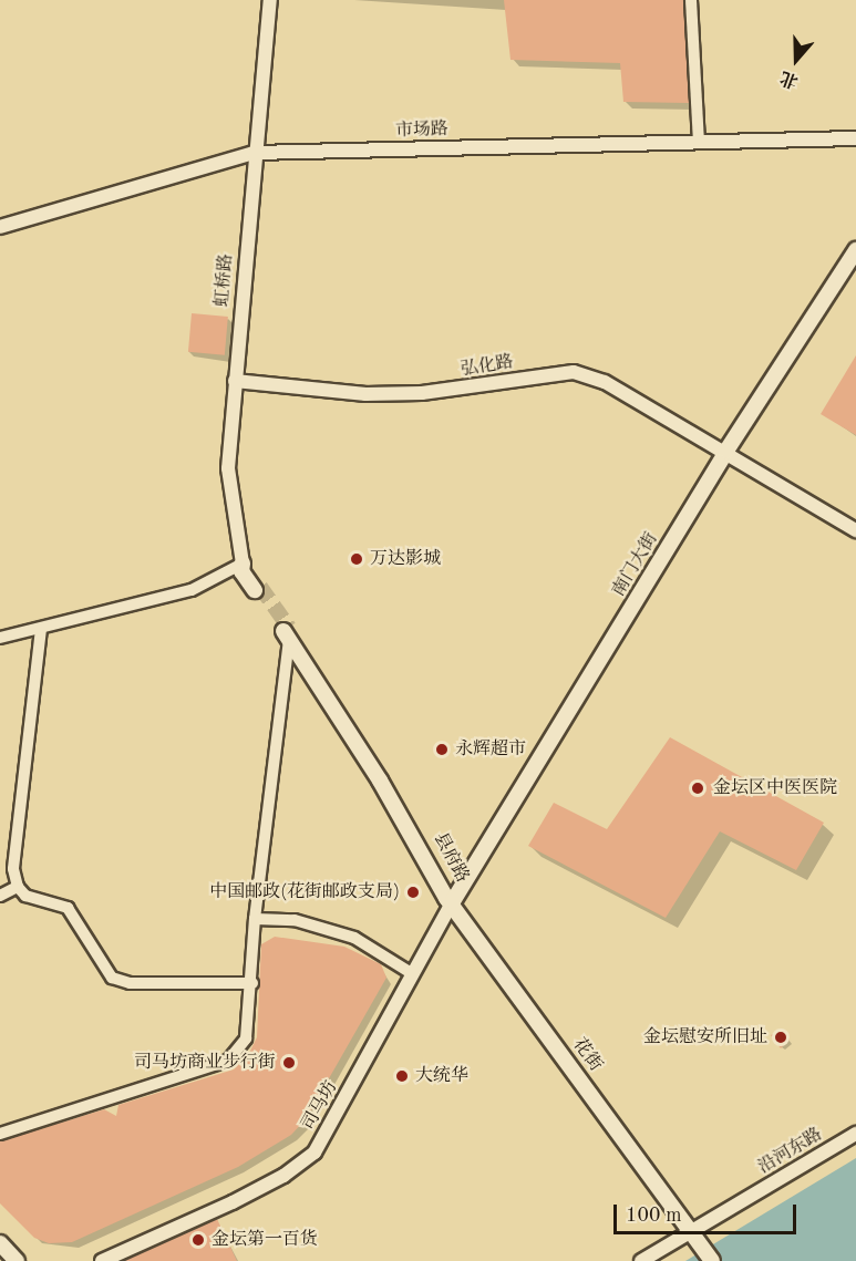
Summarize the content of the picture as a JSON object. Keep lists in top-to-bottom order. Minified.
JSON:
{"streets":{"main road":["南门大街","县府路","花街"],"street":["市场路","虹桥路","弘化路","司马坊","沿河东路"]},"crossings":[["市场路","虹桥路"],["虹桥路","弘化路"],["弘化路","南门大街"],["南门大街","县府路"],["南门大街","花街"],["南门大街","司马坊"],["县府路","花街"],["县府路","司马坊"],["花街","司马坊"],["花街","沿河东路"]],"places":["万达影城","永辉超市","金坛区中医医院","中国邮政(花街邮政支局)","金坛慰安所旧址","司马坊商业步行街","大统华","金坛第一百货"],"scale_bar":"100 m","north":"bottom"}
